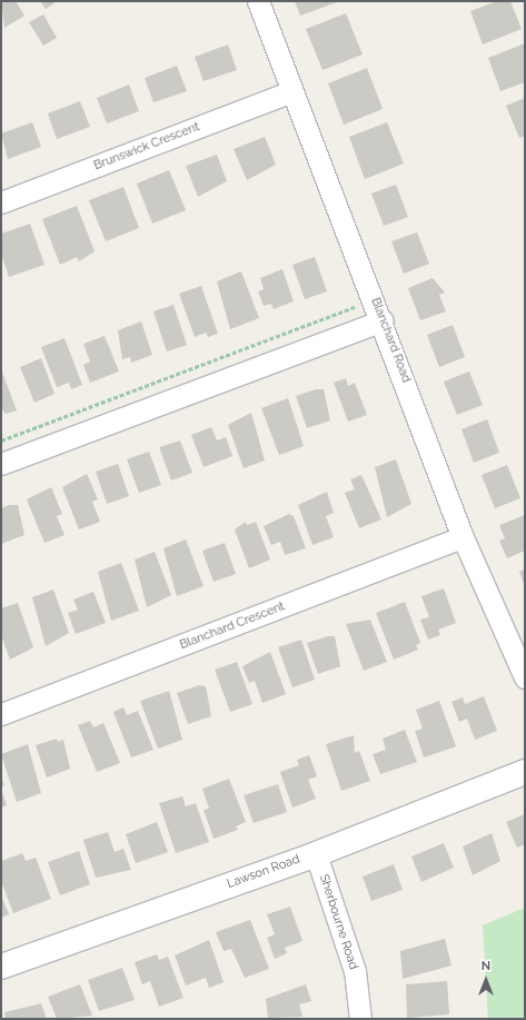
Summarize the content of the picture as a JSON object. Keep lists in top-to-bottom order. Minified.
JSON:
{"streets":{"street":["Brunswick Crescent","Blanchard Road","Blanchard Crescent","Lawson Road","Sherbourne Road"]},"crossings":[["Brunswick Crescent","Blanchard Road"],["Blanchard Road","Blanchard Crescent"],["Lawson Road","Sherbourne Road"]],"north":"top"}
